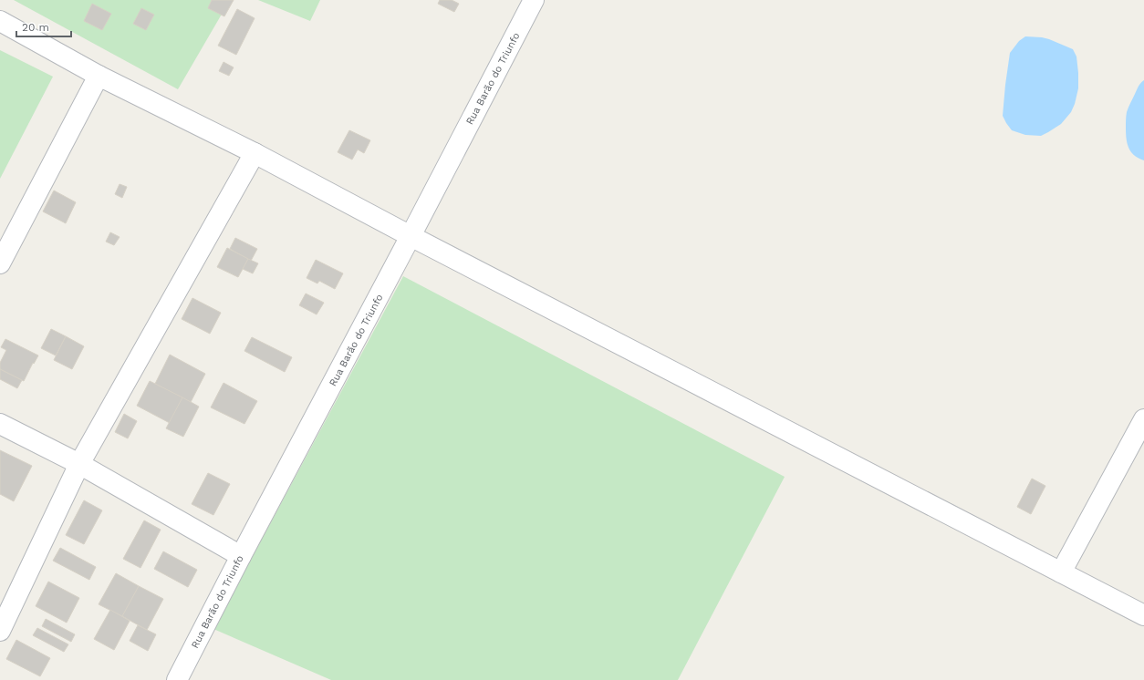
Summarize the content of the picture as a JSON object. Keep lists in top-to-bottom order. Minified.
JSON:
{"streets":{"street":["Rua Barão do Triunfo"]},"scale_bar":"20 m"}
